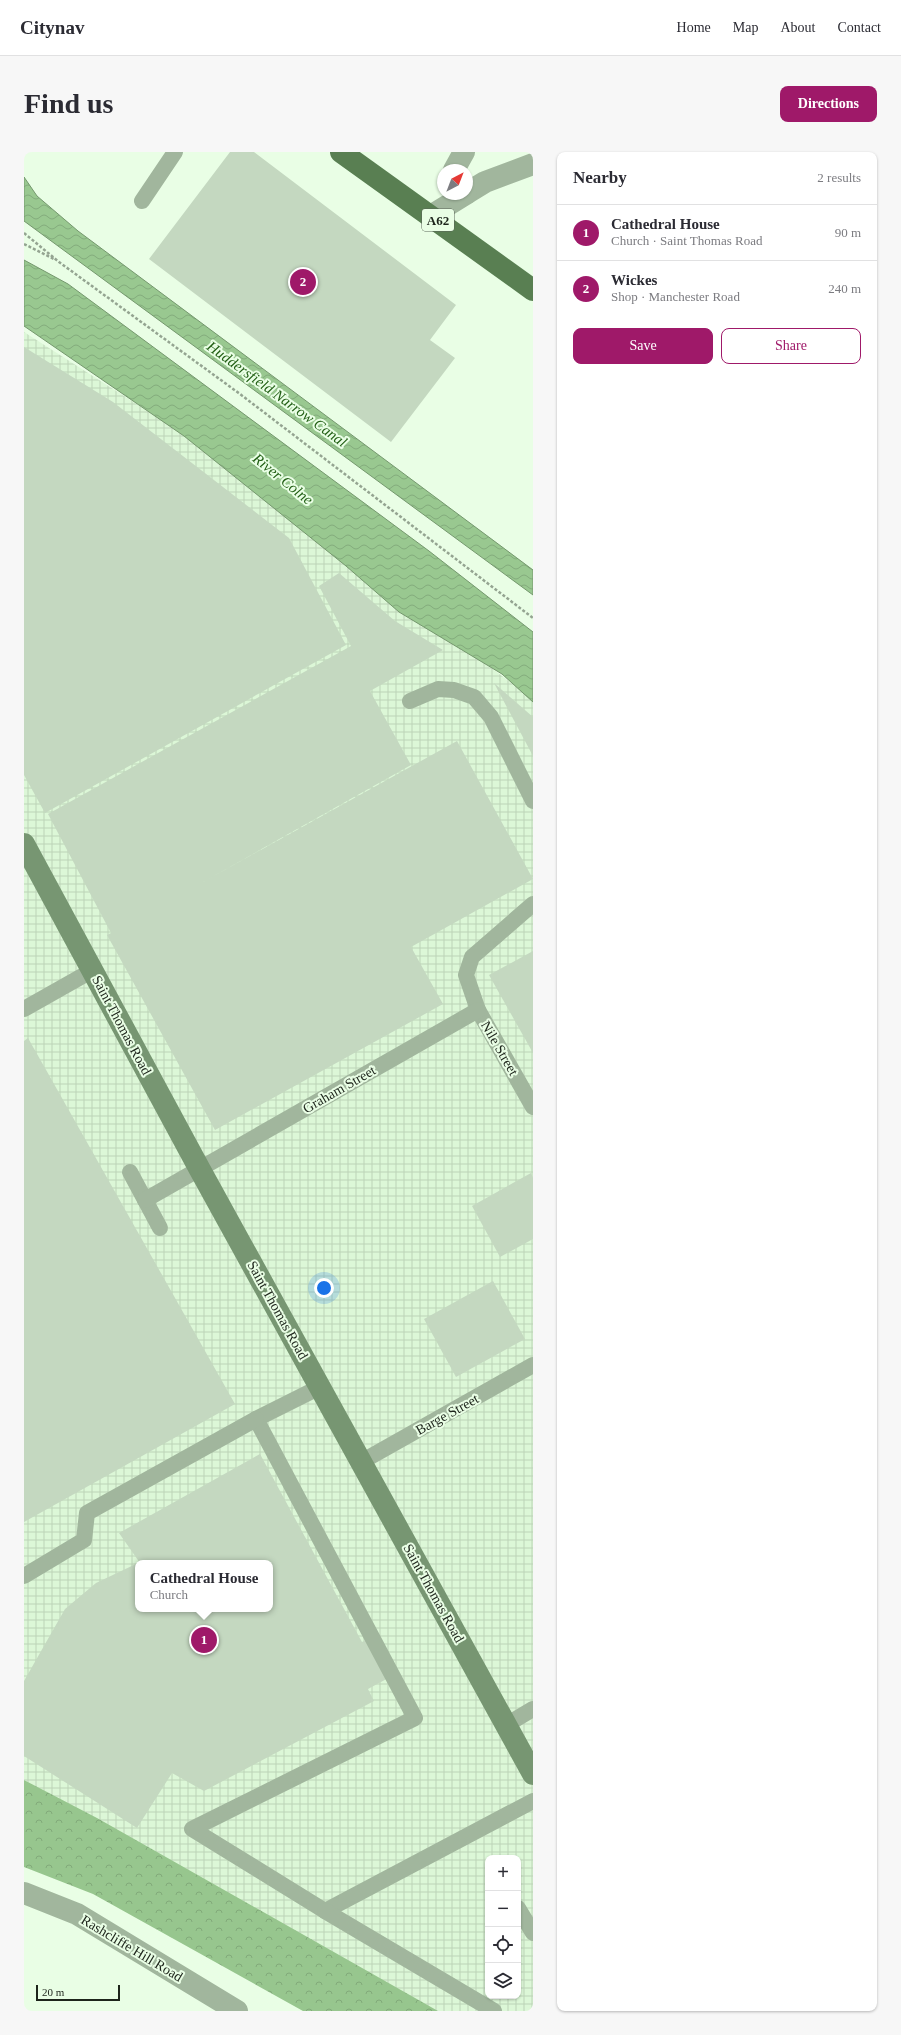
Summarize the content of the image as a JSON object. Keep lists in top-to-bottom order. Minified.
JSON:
{"streets":{"main road":["A62","Saint Thomas Road"],"street":["Rashcliffe Hill Road"],"lane":["Nile Street","Graham Street","Barge Street"]},"crossings":[["Saint Thomas Road","Graham Street"],["Saint Thomas Road","Barge Street"],["Nile Street","Graham Street"]],"water":["Huddersfield Narrow Canal","River Colne"],"scale_bar":"20 m","north":"top right","page":{"header":"Citynav","nav":["Home","Map","About","Contact"],"buttons":["Directions",["Save","Share"]],"title":"Find us","heading":["Nearby","2 results"],"list":[{"mark":"1","name":"Cathedral House","note":"Church · Saint Thomas Road","value":"90 m"},{"mark":"2","name":"Wickes","note":"Shop · Manchester Road","value":"240 m"}],"pins":["2","1"],"popup":["Cathedral House","Church"],"map_buttons":["+","−"],"scale":"20 m"}}
